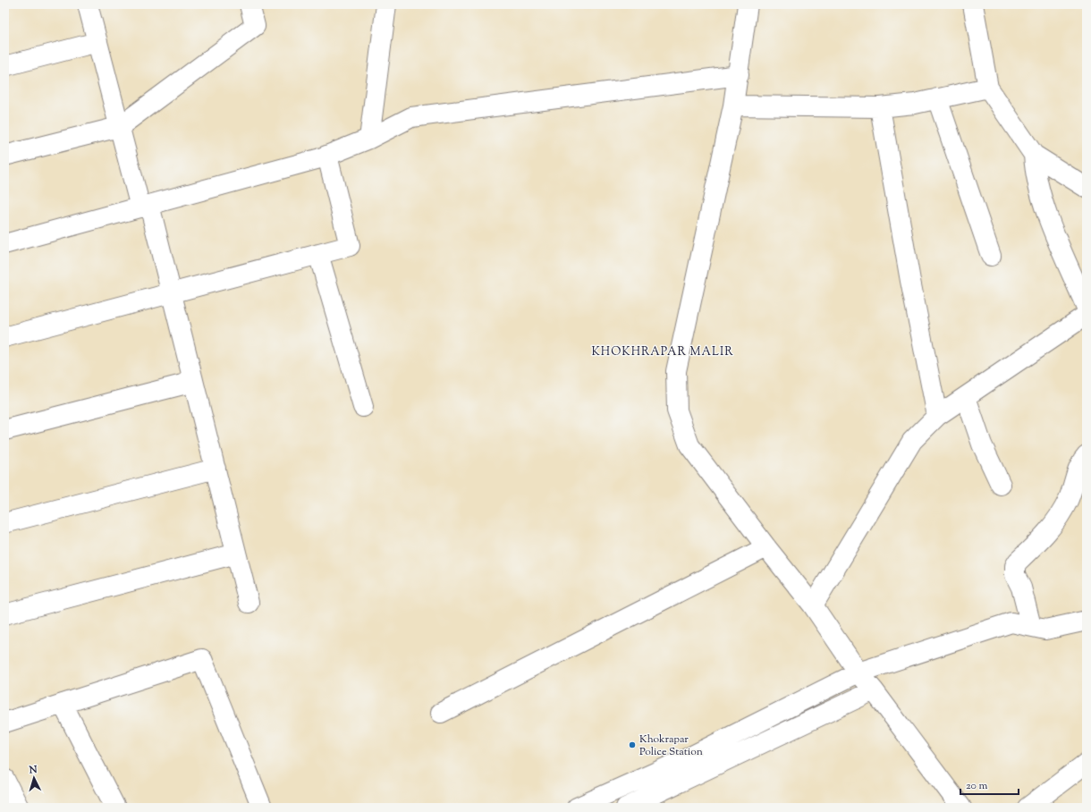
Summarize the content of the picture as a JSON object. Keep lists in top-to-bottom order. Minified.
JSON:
{"districts":["KHOKHRAPAR MALIR"],"places":["Khokrapar Police Station"],"scale_bar":"20 m","north":"top"}
